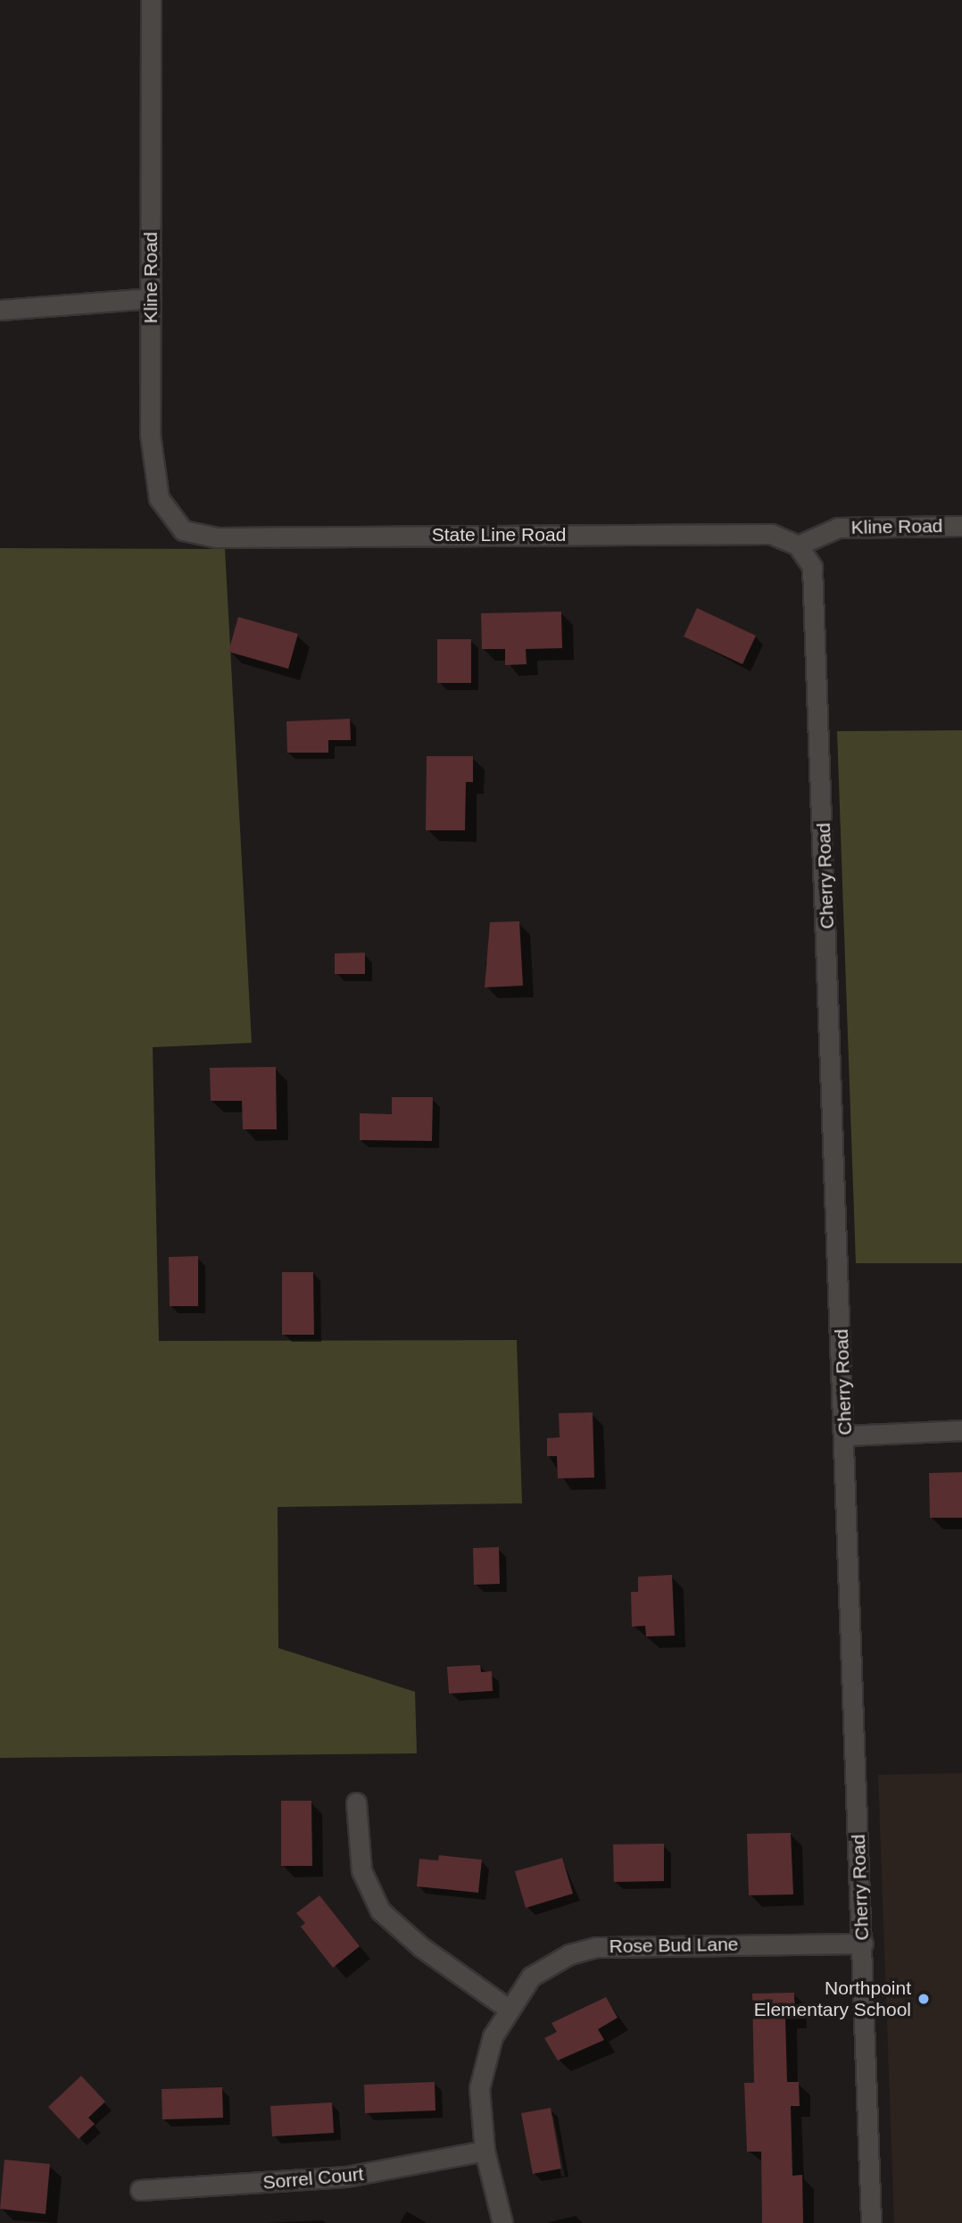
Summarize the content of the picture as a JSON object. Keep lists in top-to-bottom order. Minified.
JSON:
{"streets":{"street":["Kline Road","State Line Road","Cherry Road","Rose Bud Lane","Sorrel Court"]},"crossings":[["Kline Road","State Line Road"],["Kline Road","Cherry Road"],["State Line Road","Cherry Road"],["Cherry Road","Rose Bud Lane"],["Rose Bud Lane","Sorrel Court"]],"places":["Northpoint Elementary School"]}
